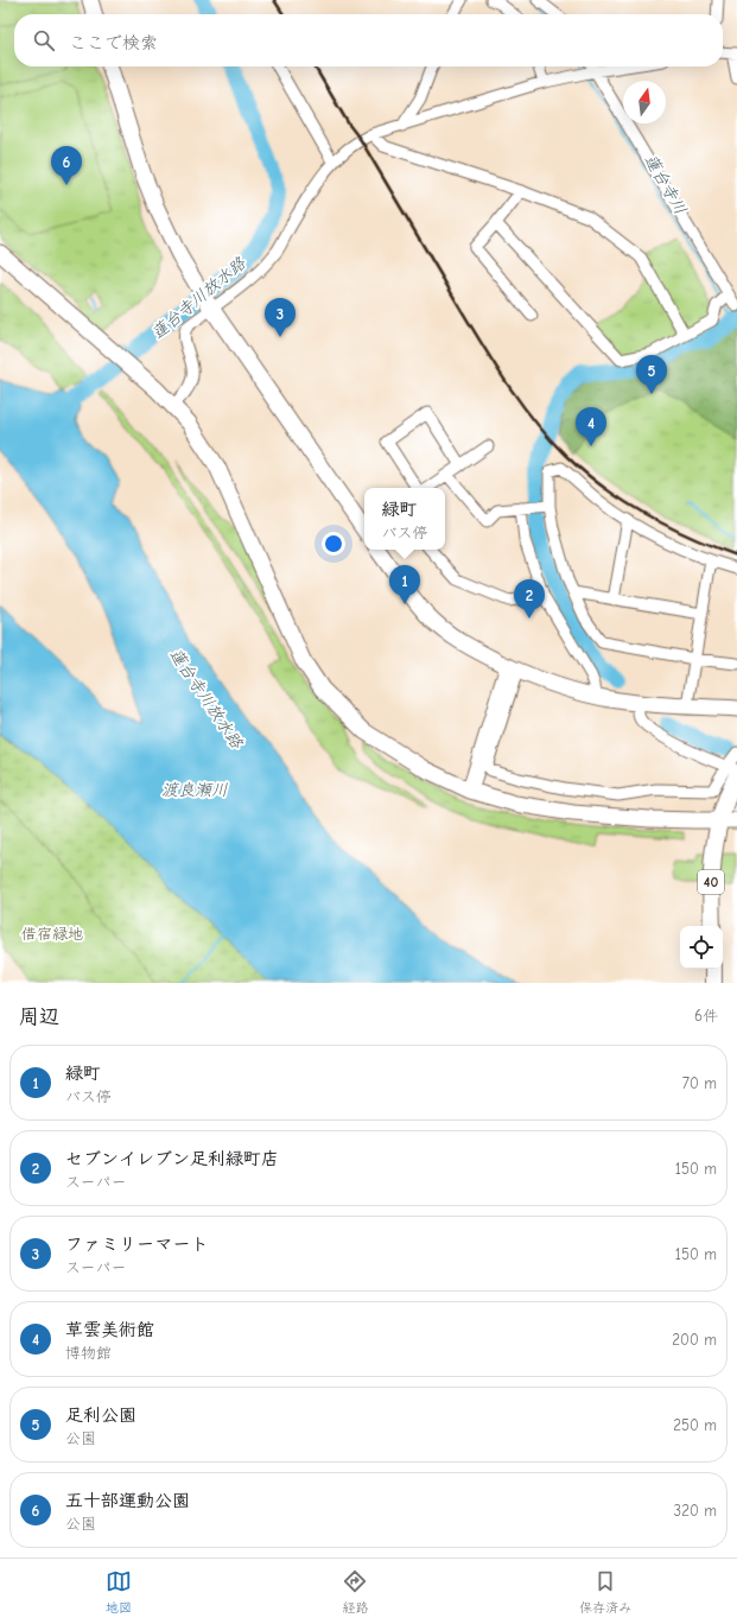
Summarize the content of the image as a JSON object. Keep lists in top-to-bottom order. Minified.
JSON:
{"streets":{"main road":["40"]},"water":["蓮台寺川","蓮台寺川放水路","渡良瀬川"],"parks":["借宿緑地"],"north":"top","page":{"search":"ここで検索","pins":["6","3","5","4","1","2"],"popup":["緑町","バス停"],"heading":["周辺","6件"],"list":[{"mark":"1","name":"緑町","note":"バス停","value":"70 m"},{"mark":"2","name":"セブンイレブン足利緑町店","note":"スーパー","value":"150 m"},{"mark":"3","name":"ファミリーマート","note":"スーパー","value":"150 m"},{"mark":"4","name":"草雲美術館","note":"博物館","value":"200 m"},{"mark":"5","name":"足利公園","note":"公園","value":"250 m"},{"mark":"6","name":"五十部運動公園","note":"公園","value":"320 m"}],"nav":["地図","経路","保存済み"]}}
